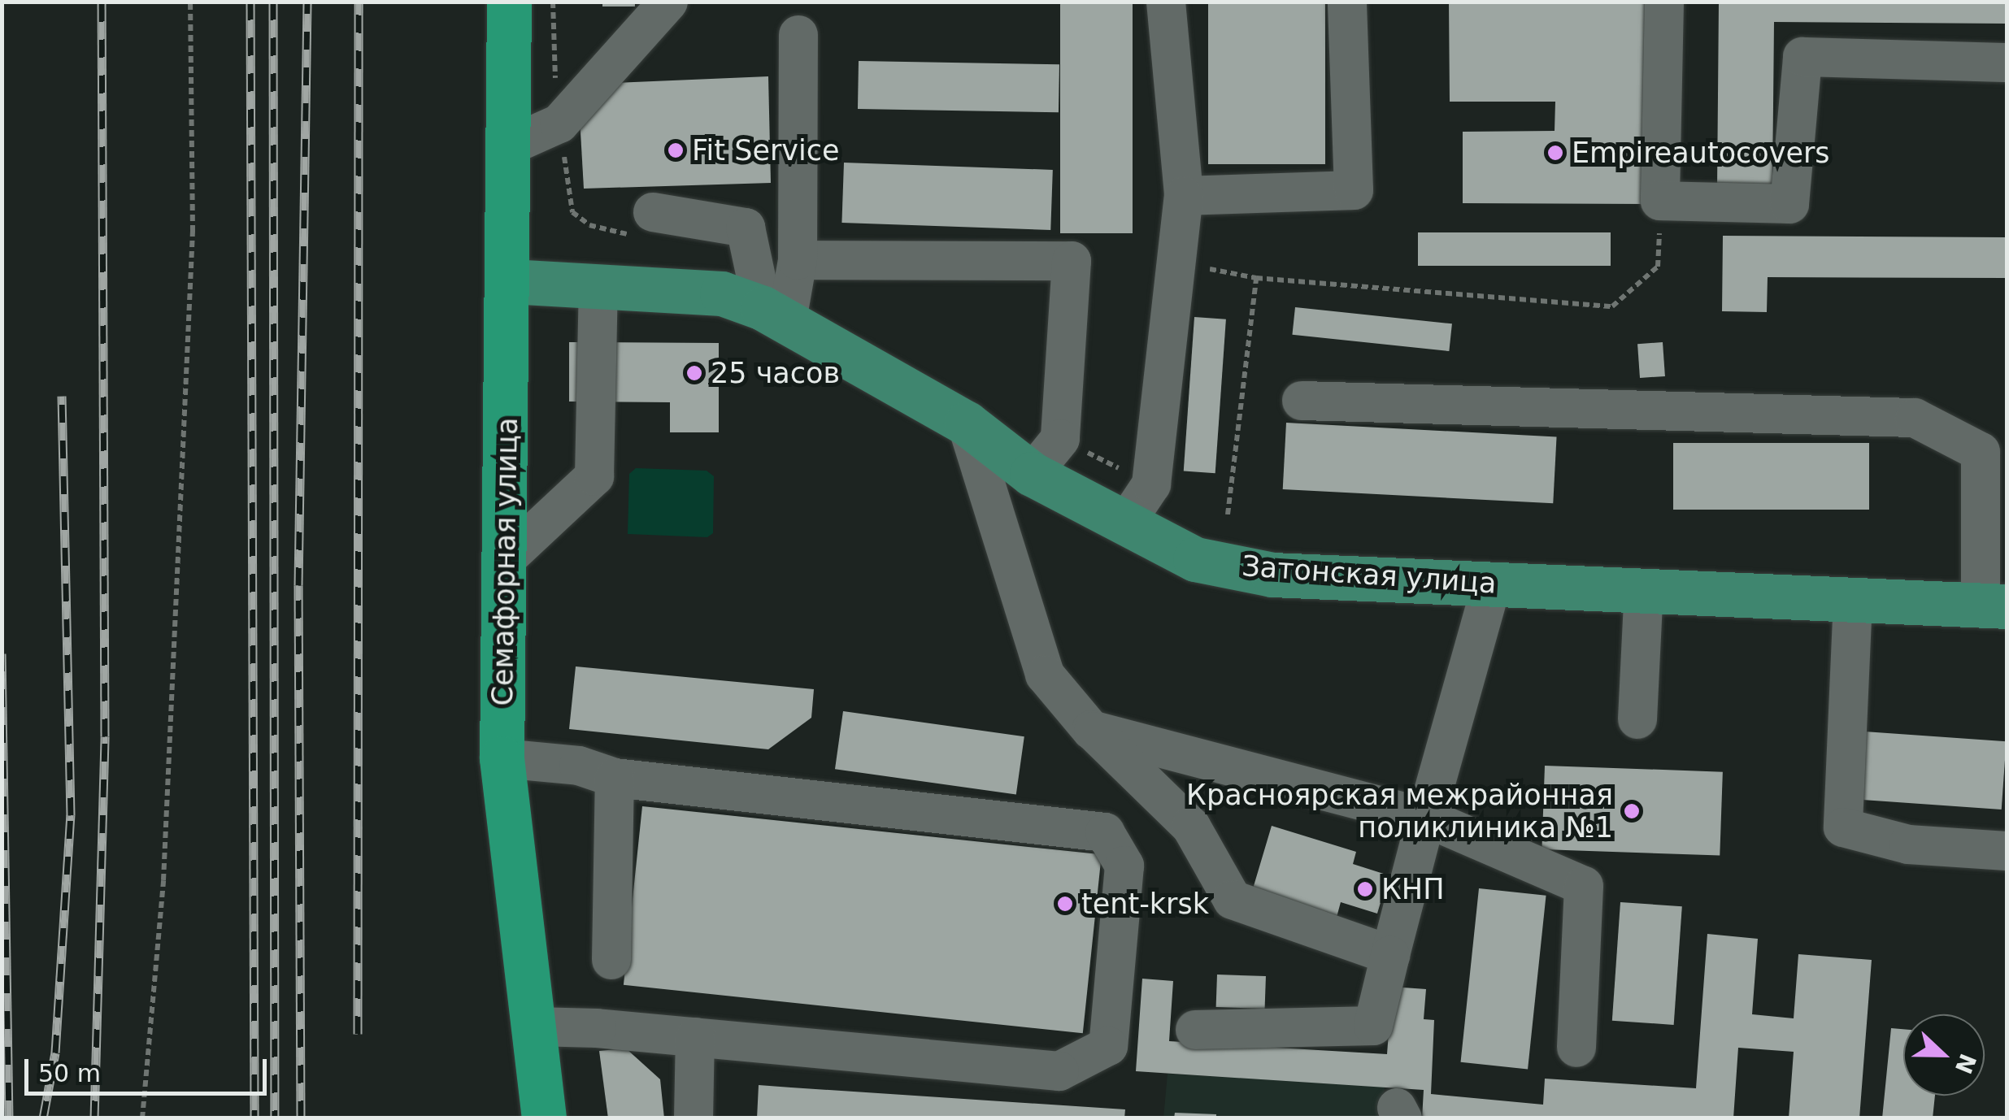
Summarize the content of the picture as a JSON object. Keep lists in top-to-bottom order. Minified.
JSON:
{"streets":{"highway":["Семафорная улица"],"main road":["Затонская улица"]},"crossings":[["Семафорная улица","Затонская улица"]],"places":["Fit Service","Empireautocovers","25 часов","Красноярская межрайонная поликлиника №1","КНП","tent-krsk"],"scale_bar":"50 m","north":"right"}
